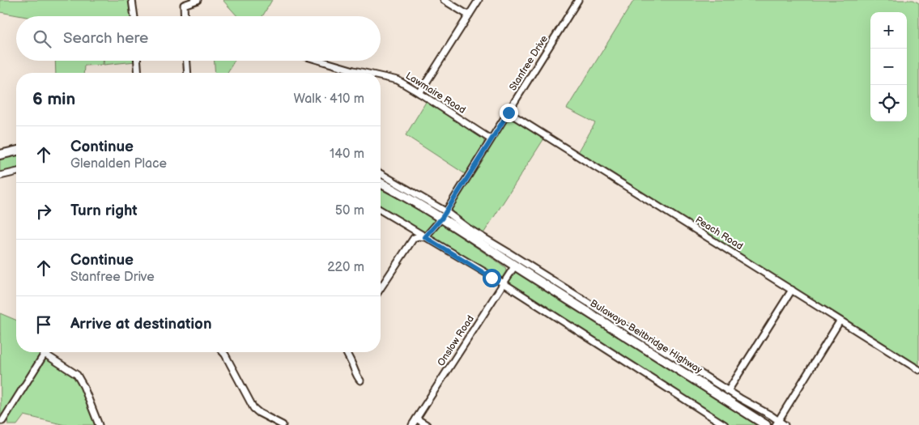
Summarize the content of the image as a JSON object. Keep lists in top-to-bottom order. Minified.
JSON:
{"streets":{"highway":["Bulawayo-Beitbridge Highway"],"street":["Stanfree Drive","Lawmaire Road","Peach Road","Onslow Road"]},"crossings":[["Stanfree Drive","Lawmaire Road"],["Stanfree Drive","Peach Road"],["Stanfree Drive","Bulawayo-Beitbridge Highway"],["Bulawayo-Beitbridge Highway","Onslow Road"]],"page":{"map_buttons":["+","−"],"search":"Search here","heading":["6 min","Walk · 410 m"],"list":[["Continue","Glenalden Place","140 m"],["Turn right","50 m"],["Continue","Stanfree Drive","220 m"],"Arrive at destination"]}}
